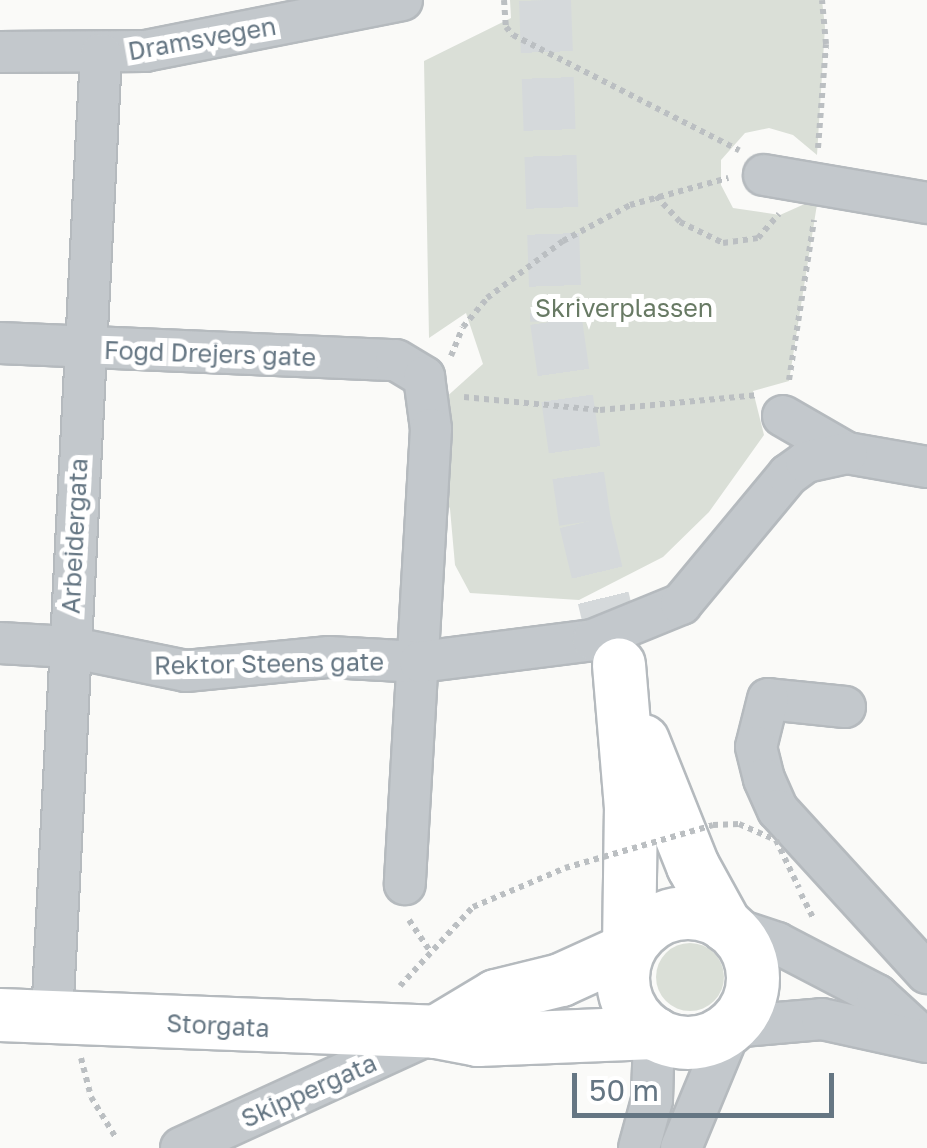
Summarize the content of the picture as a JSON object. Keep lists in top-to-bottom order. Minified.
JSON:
{"streets":{"main road":["Storgata"],"street":["Dramsvegen","Fogd Drejers gate","Arbeidergata","Rektor Steens gate","Skippergata"]},"crossings":[["Dramsvegen","Arbeidergata"],["Fogd Drejers gate","Arbeidergata"],["Arbeidergata","Rektor Steens gate"],["Arbeidergata","Storgata"],["Storgata","Skippergata"]],"parks":["Skriverplassen"],"scale_bar":"50 m"}
